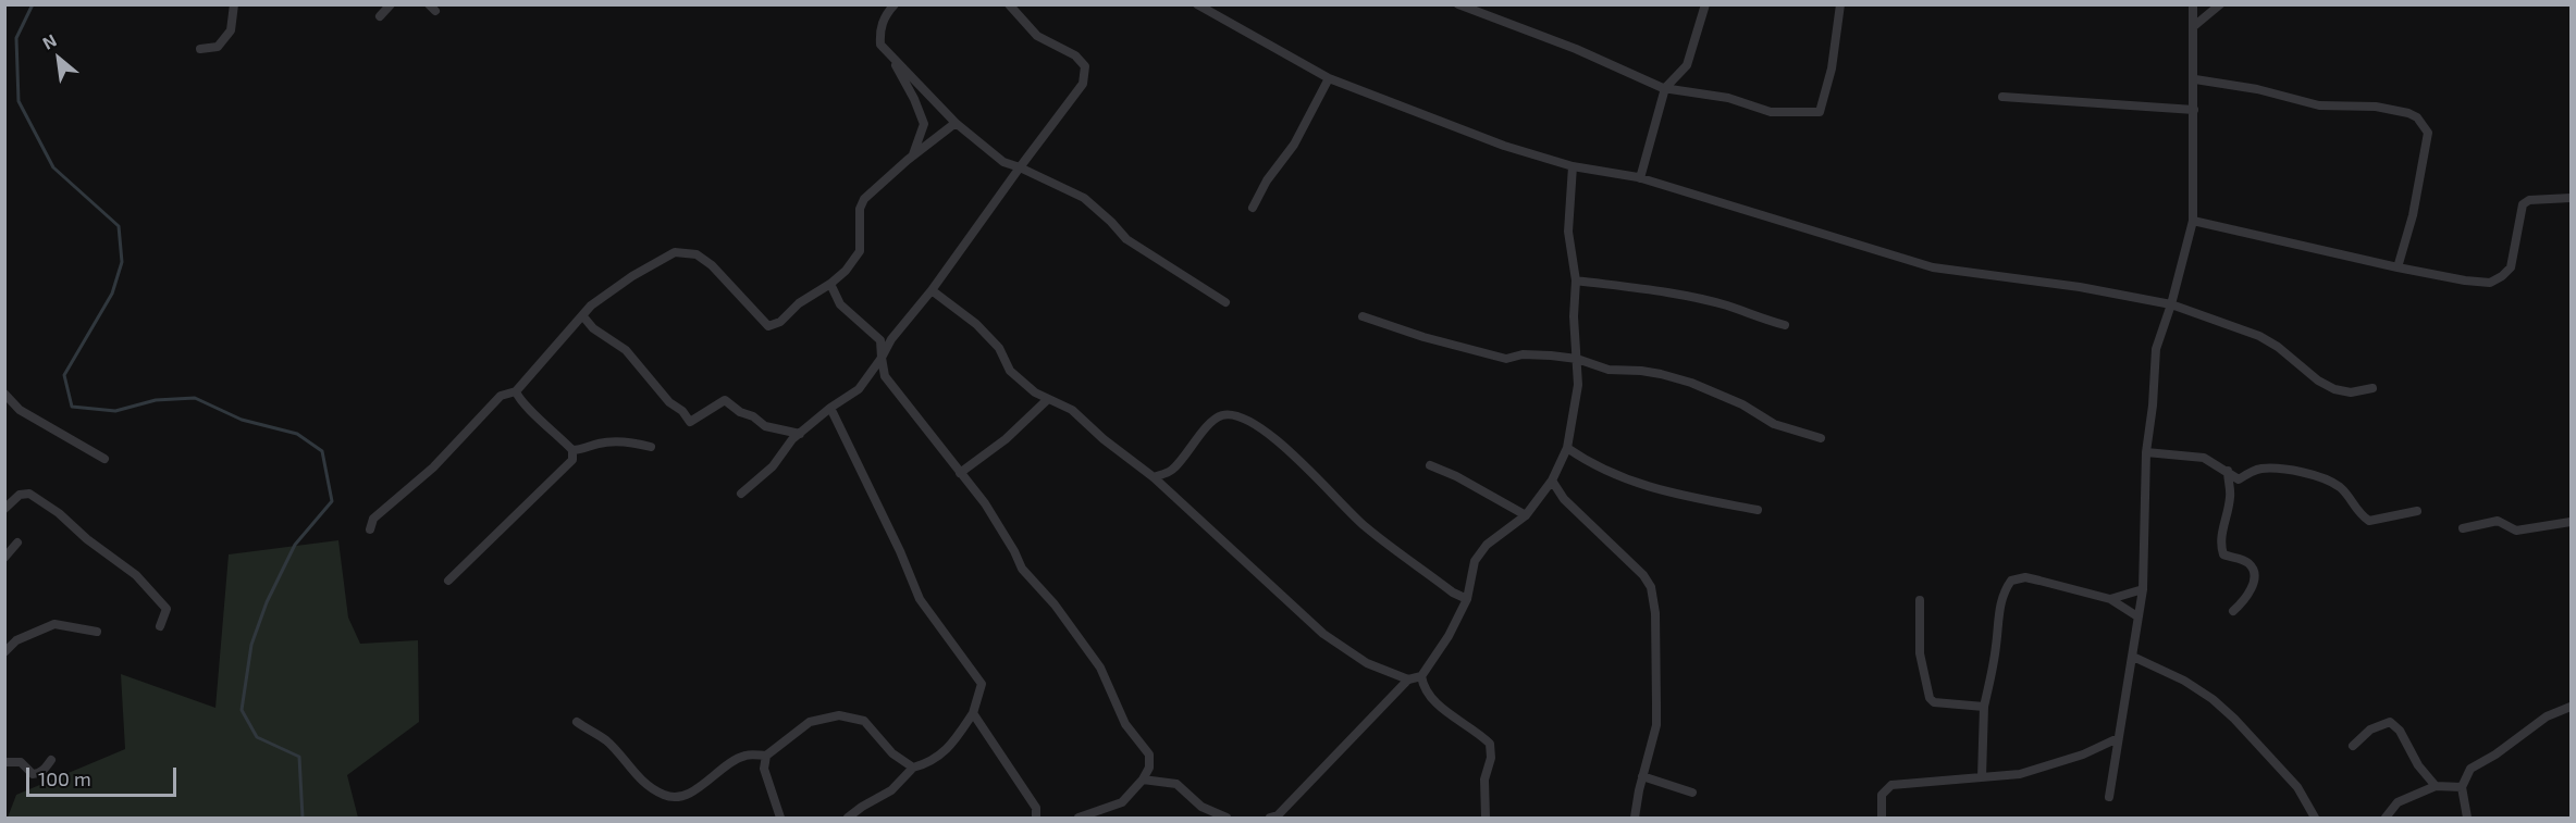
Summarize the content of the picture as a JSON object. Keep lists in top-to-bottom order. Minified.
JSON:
{"scale_bar":"100 m","north":"top left"}
